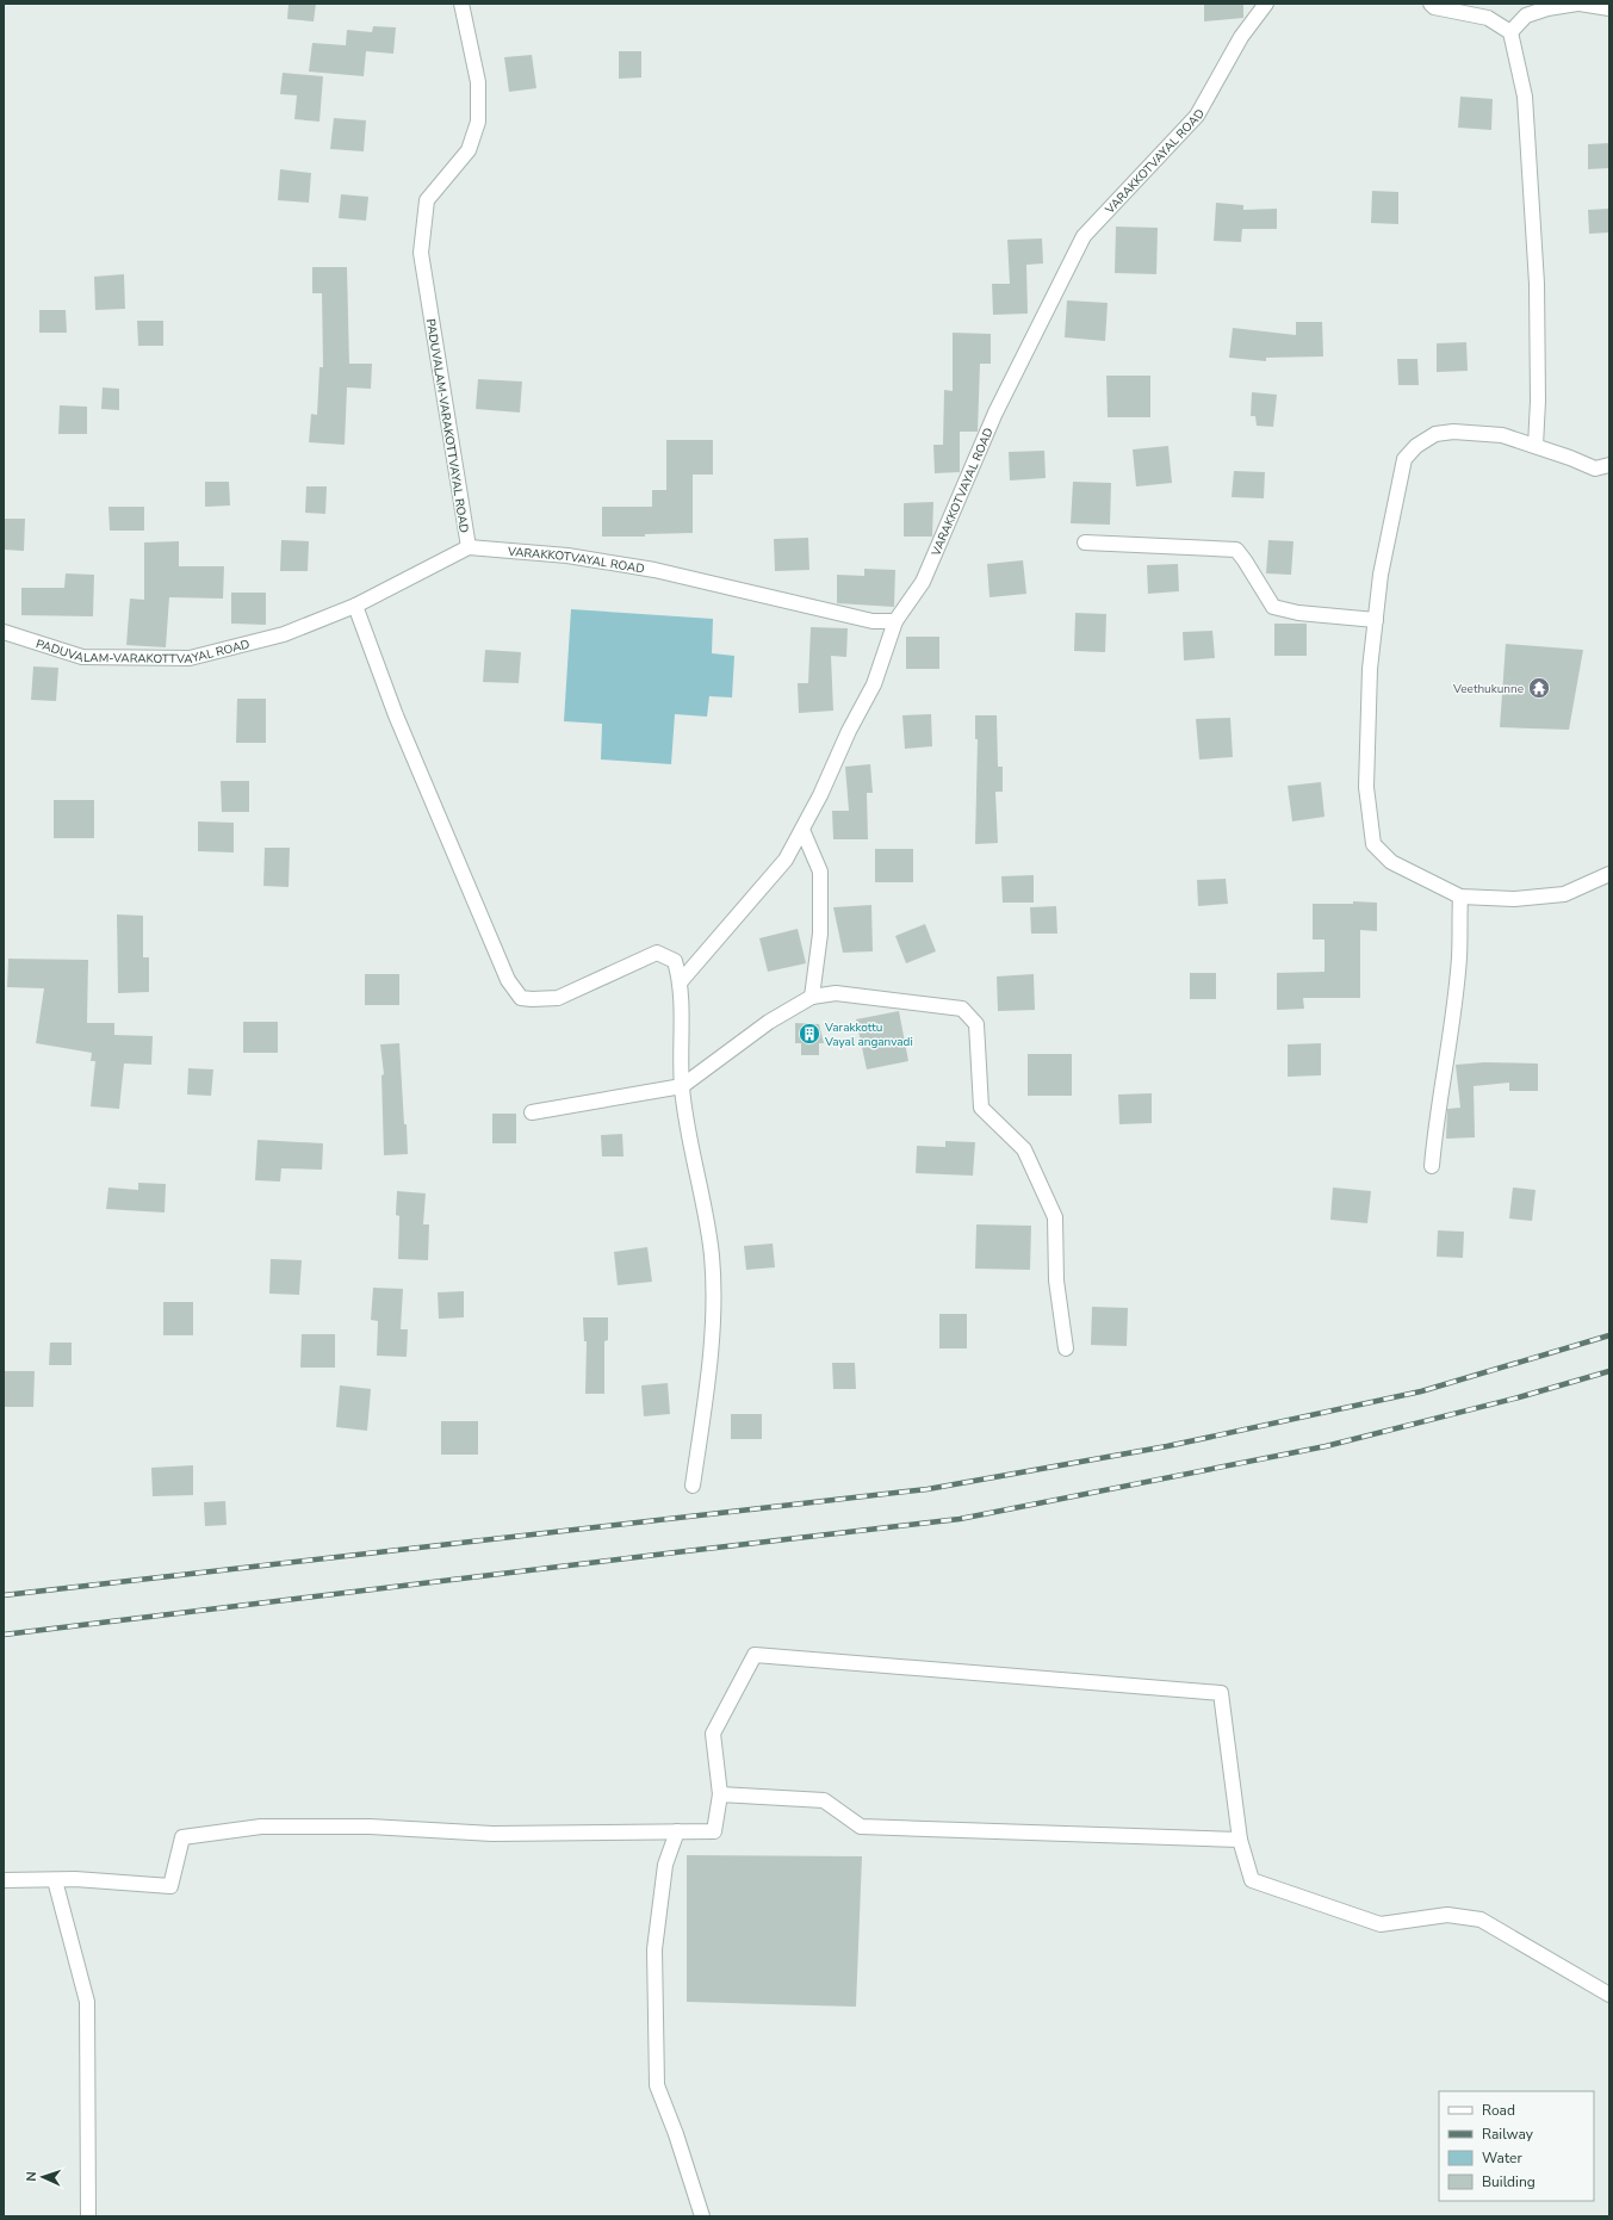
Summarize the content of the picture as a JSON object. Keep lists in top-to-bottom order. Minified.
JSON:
{"streets":{"street":["VARAKKOTVAYAL ROAD","PADUVALAM-VARAKOTTVAYAL ROAD"]},"crossings":[["VARAKKOTVAYAL ROAD","PADUVALAM-VARAKOTTVAYAL ROAD"]],"places":{"temple":["Veethukunne"],"building":["Varakkottu Vayal anganvadi"]},"legend":["Road","Railway","Water","Building"],"north":"left"}
